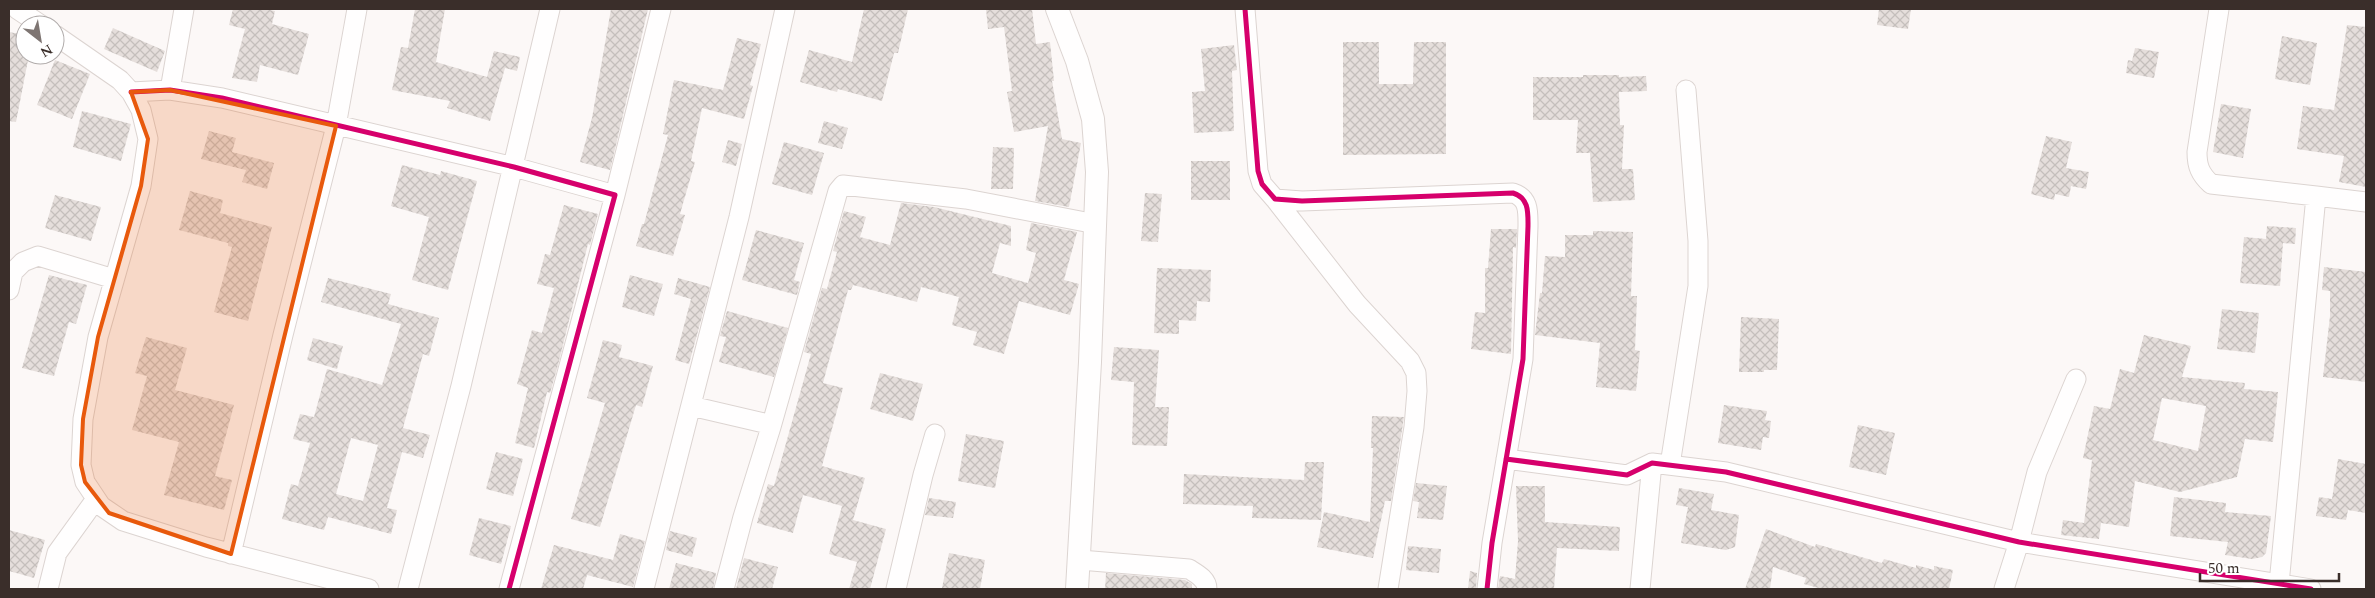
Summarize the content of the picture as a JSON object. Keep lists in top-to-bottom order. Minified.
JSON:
{"scale_bar":"50 m","north":"bottom right"}
